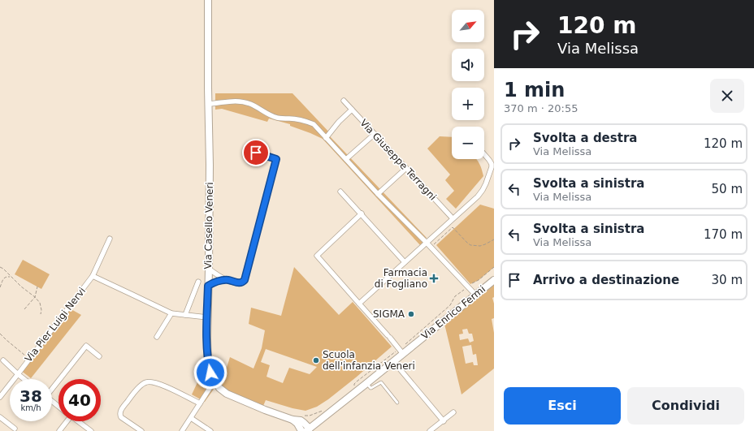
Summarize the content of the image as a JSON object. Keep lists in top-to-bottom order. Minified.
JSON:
{"streets":{"street":["Via Giuseppe Terragni","Via Casello Veneri","Via Enrico Fermi","Via Pier Luigi Nervi"]},"crossings":[["Via Casello Veneri","Via Enrico Fermi"]],"places":{"health":["Farmacia di Fogliano"],"other":["SIGMA","Scuola dell'infanzia Veneri"]},"north":"top right","page":{"turn":["120 m","Via Melissa"],"map_buttons":["+","−"],"heading":["1 min","370 m · 20:55"],"list":[{"name":"Svolta a destra","note":"Via Melissa","value":"120 m"},{"name":"Svolta a sinistra","note":"Via Melissa","value":"50 m"},{"name":"Svolta a sinistra","note":"Via Melissa","value":"170 m"},{"name":"Arrivo a destinazione","value":"30 m"}],"speed":"38 km/h","limit":"40","buttons":["Esci","Condividi"]}}
